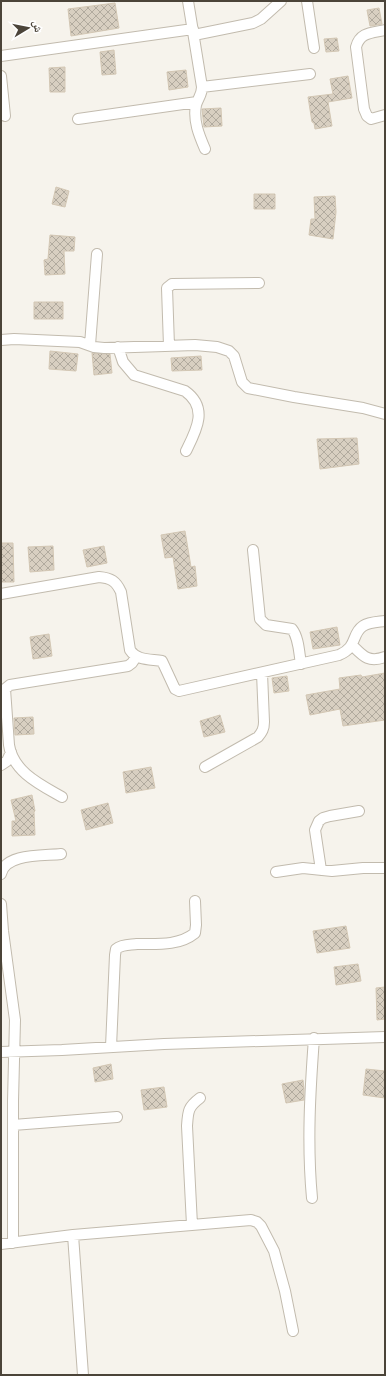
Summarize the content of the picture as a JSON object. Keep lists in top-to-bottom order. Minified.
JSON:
{"north":"right"}
